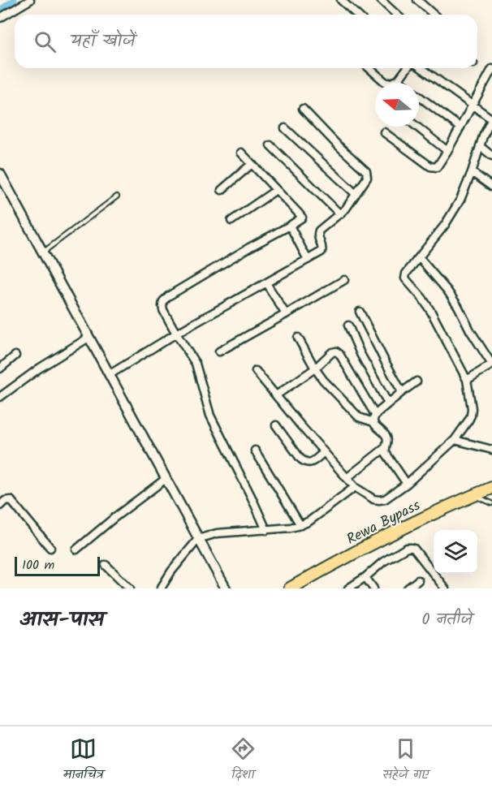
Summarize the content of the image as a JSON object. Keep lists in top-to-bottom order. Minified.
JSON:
{"streets":{"highway":["Rewa Bypass"]},"scale_bar":"100 m","north":"left","page":{"search":"यहाँ खोजें","scale":"100 m","heading":["आस-पास","0 नतीजे"],"nav":["मानचित्र","दिशा","सहेजे गए"]}}
